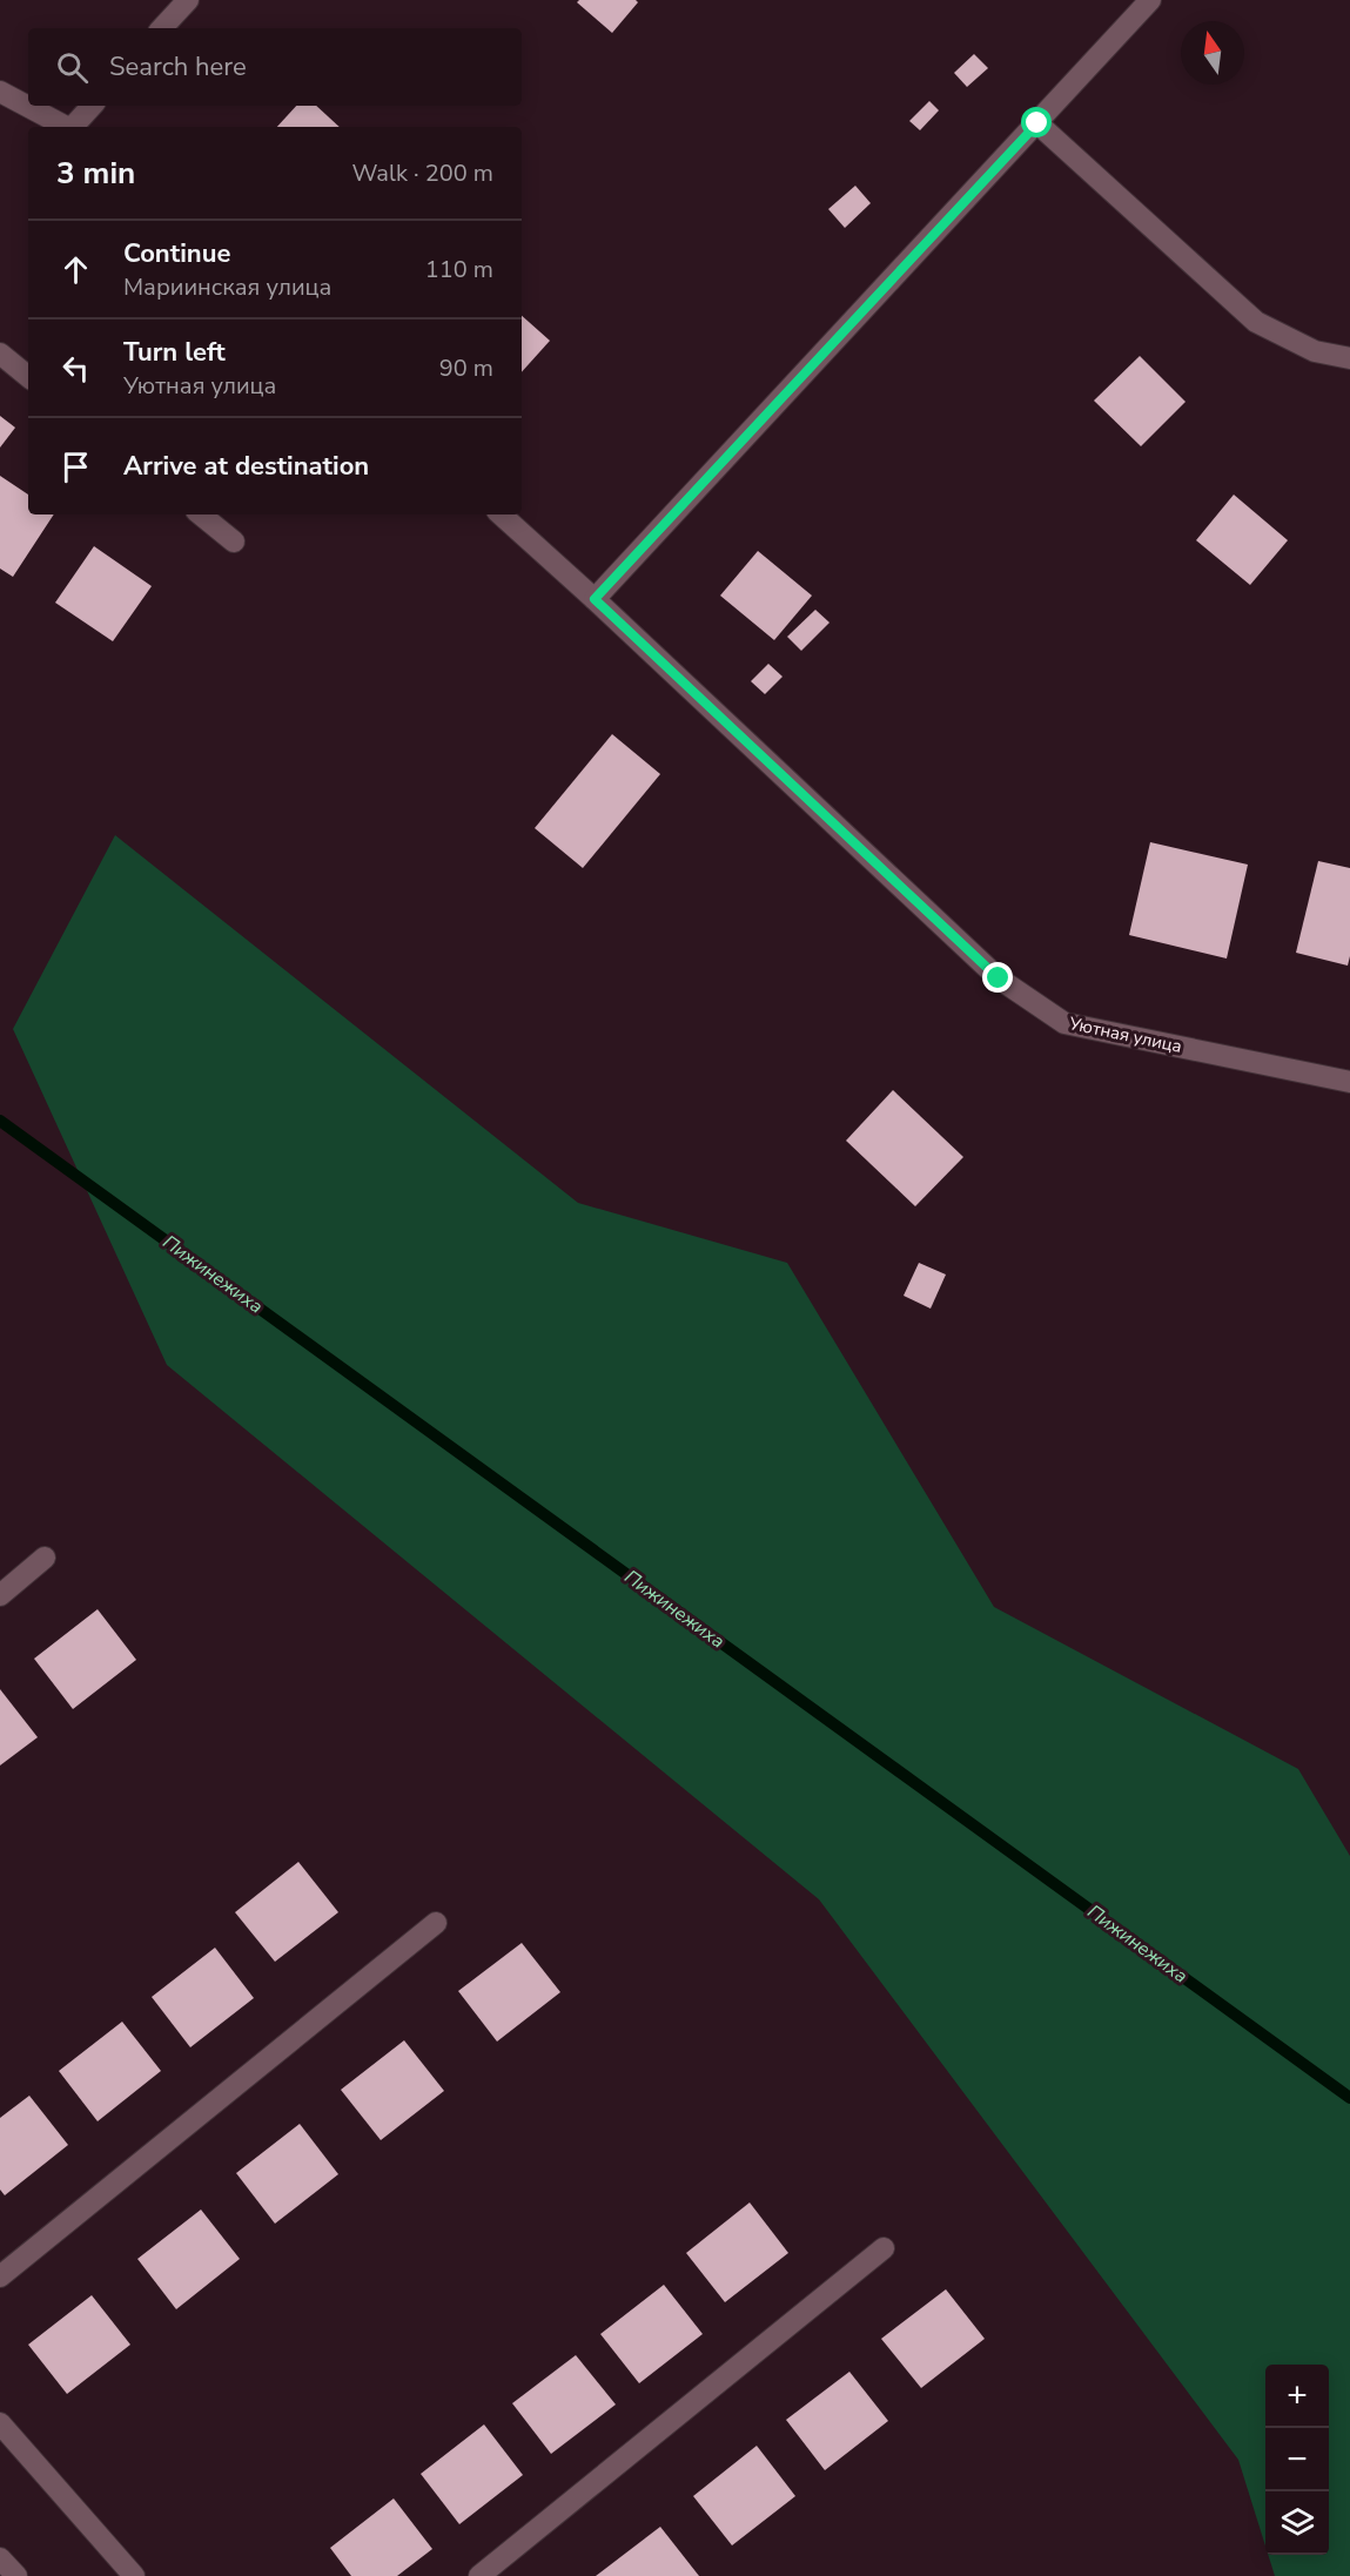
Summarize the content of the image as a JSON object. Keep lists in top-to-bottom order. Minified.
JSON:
{"streets":{"street":["Уютная улица"]},"water":["Пижинежиха"],"north":"top","page":{"search":"Search here","heading":["3 min","Walk · 200 m"],"list":[["Continue","Мариинская улица","110 m"],["Turn left","Уютная улица","90 m"],"Arrive at destination"],"map_buttons":["+","−"]}}
